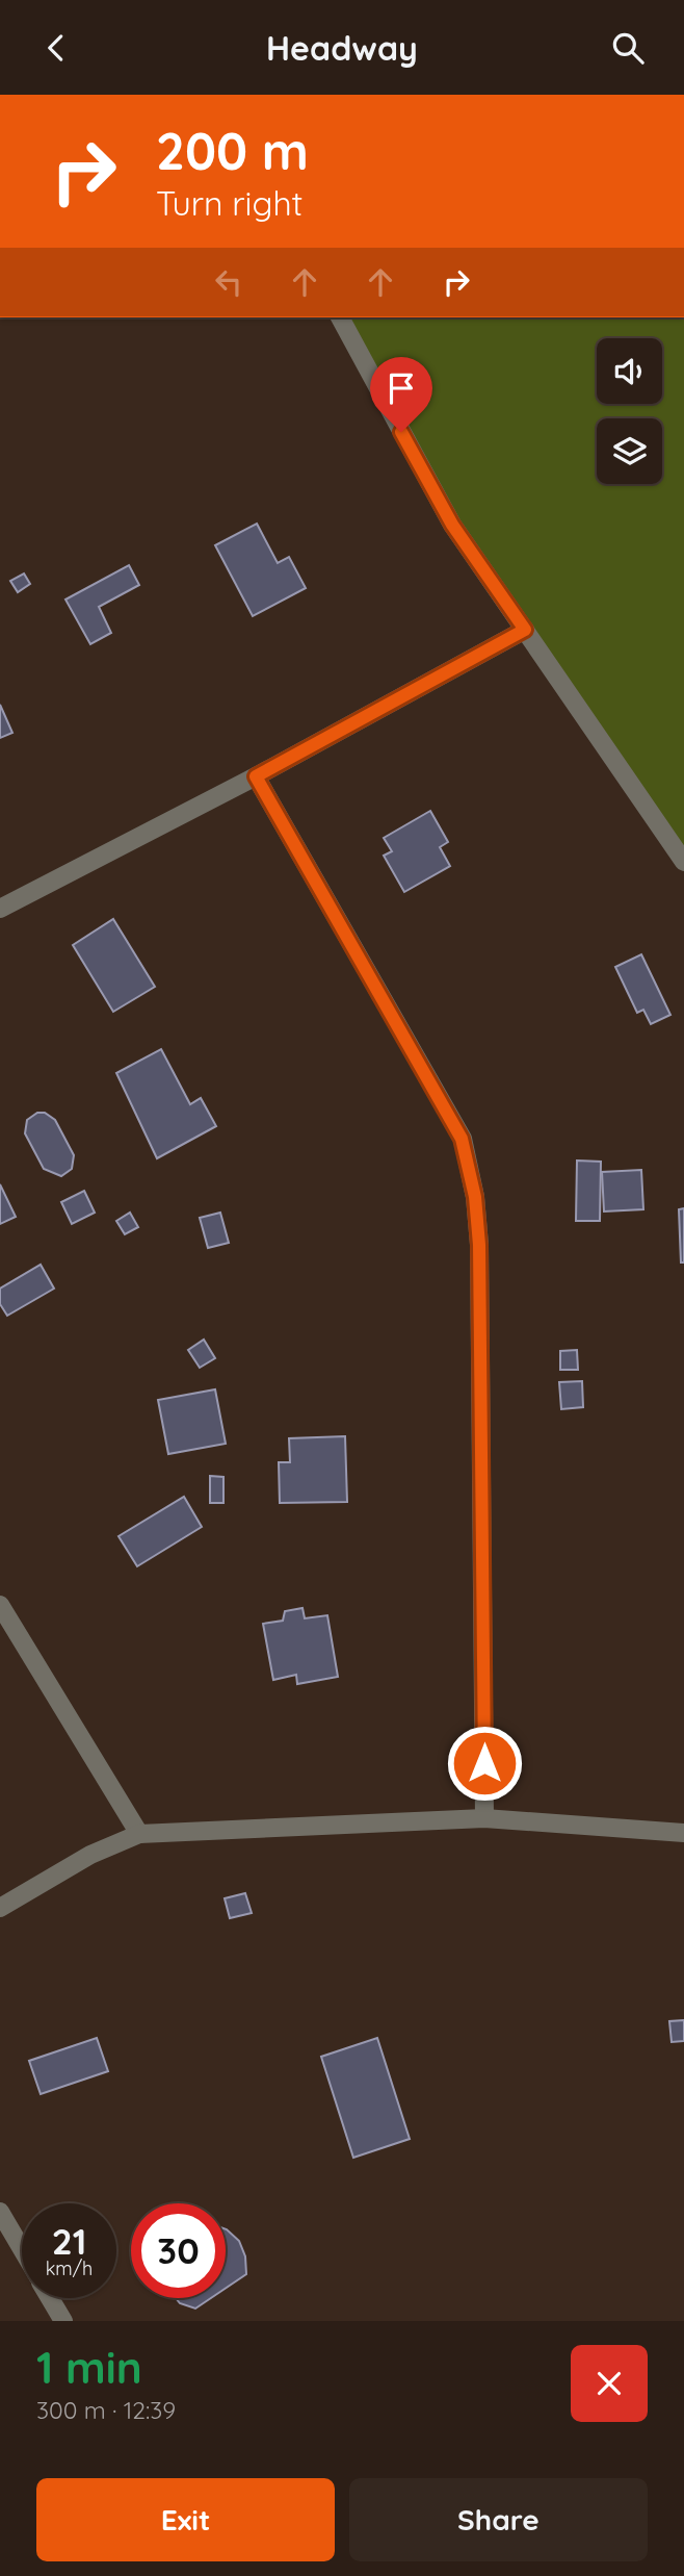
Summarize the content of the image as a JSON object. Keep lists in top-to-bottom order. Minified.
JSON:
{"page":{"header":"Headway","turn":["200 m","Turn right"],"speed":"21 km/h","limit":"30","heading":["1 min","300 m · 12:39"],"buttons":["Exit","Share"]}}
